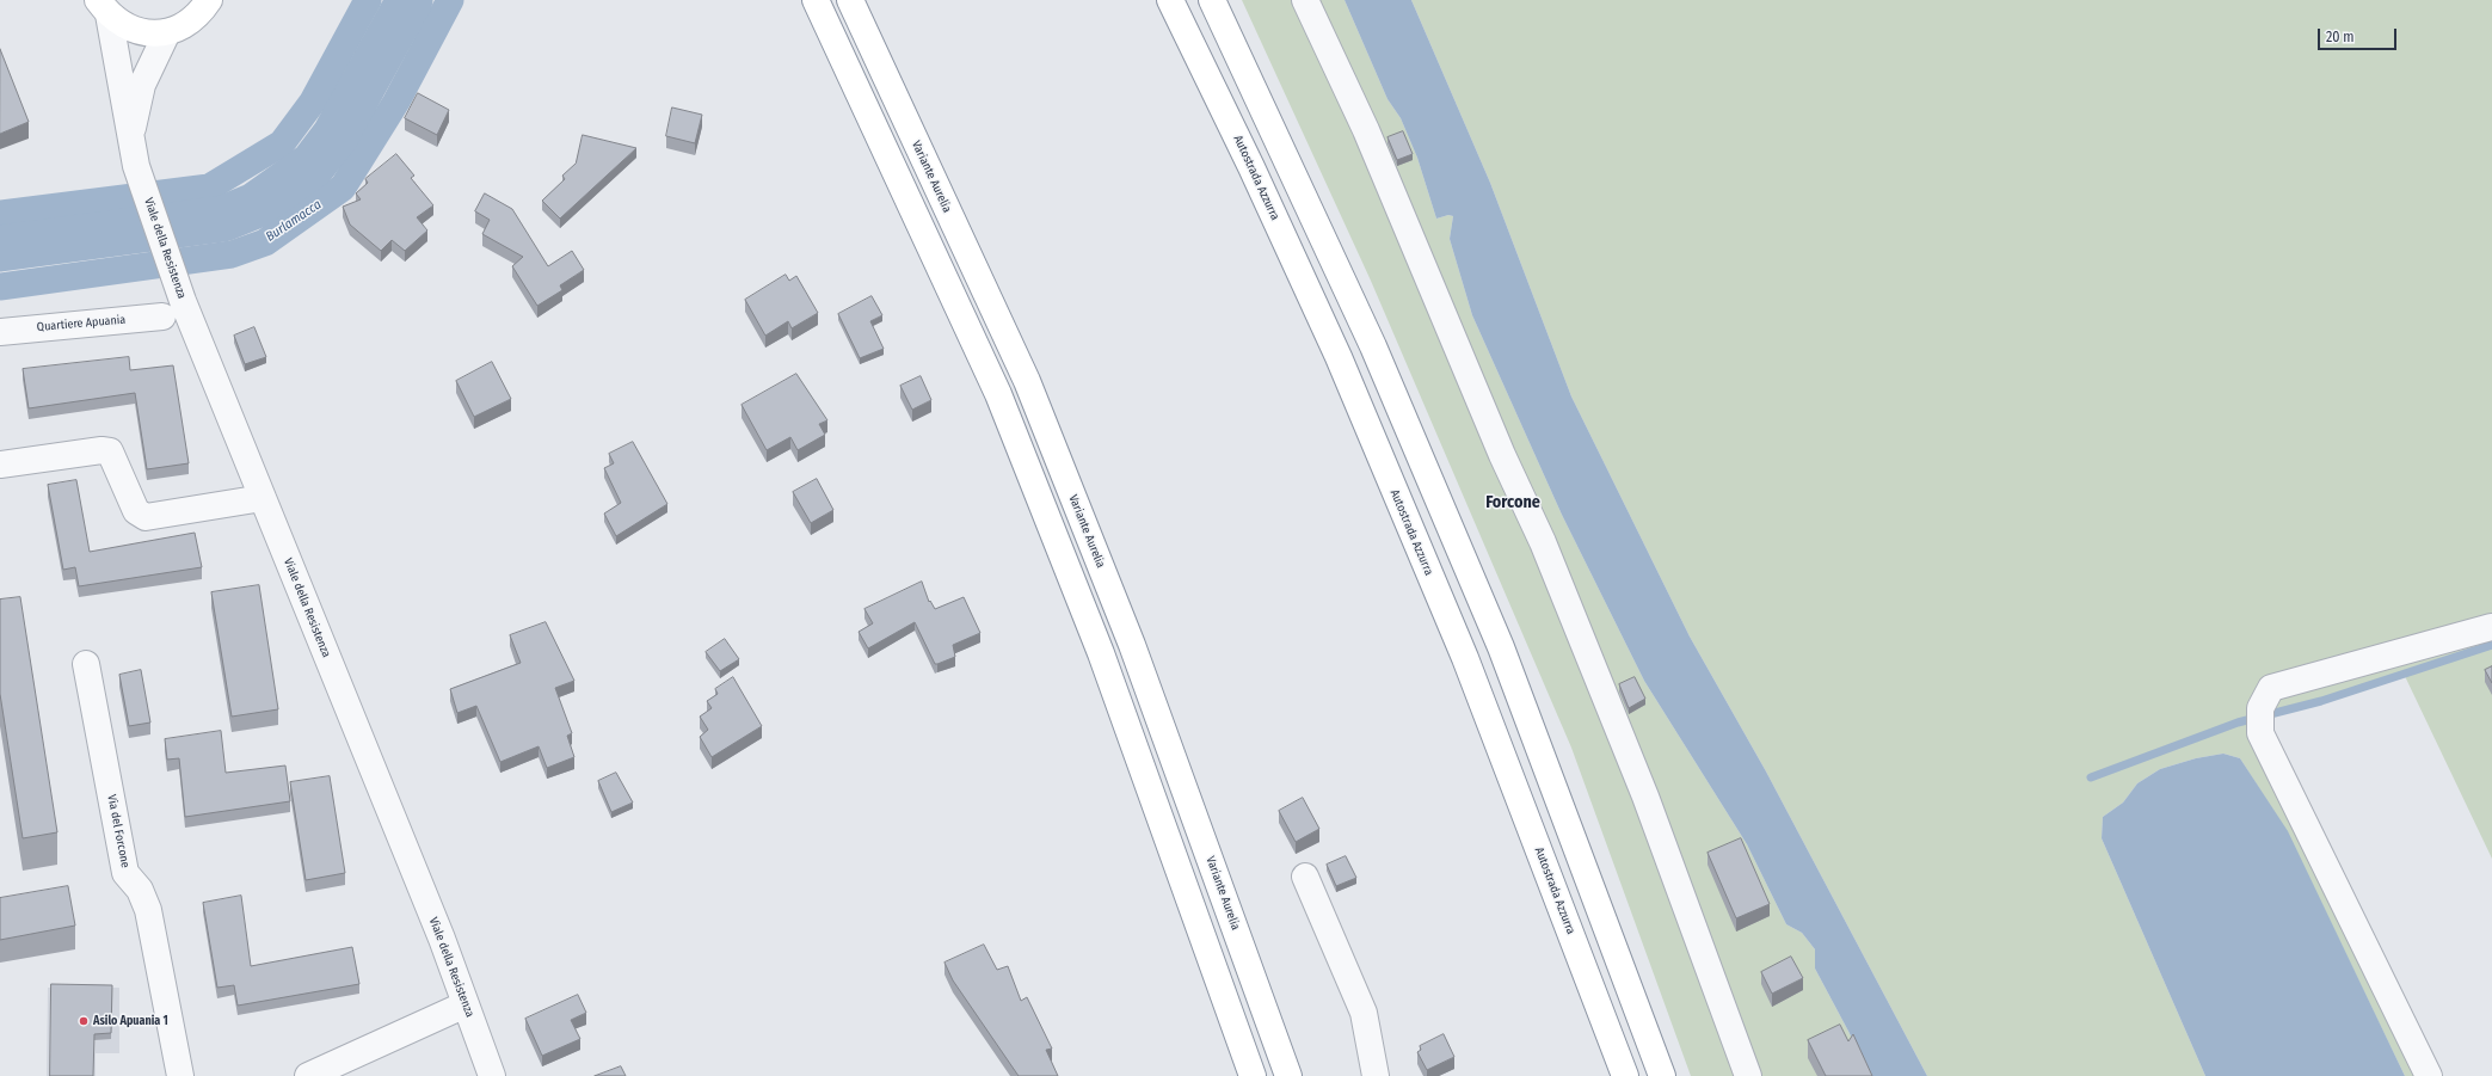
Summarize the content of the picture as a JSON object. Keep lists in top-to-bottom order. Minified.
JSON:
{"streets":{"main road":["Variante Aurelia","Autostrada Azzurra"],"street":["Viale della Resistenza","Quartiere Apuania","Via del Forcone"]},"districts":["Forcone"],"water":["Burlamacca"],"places":["Asilo Apuania 1"],"scale_bar":"20 m"}
